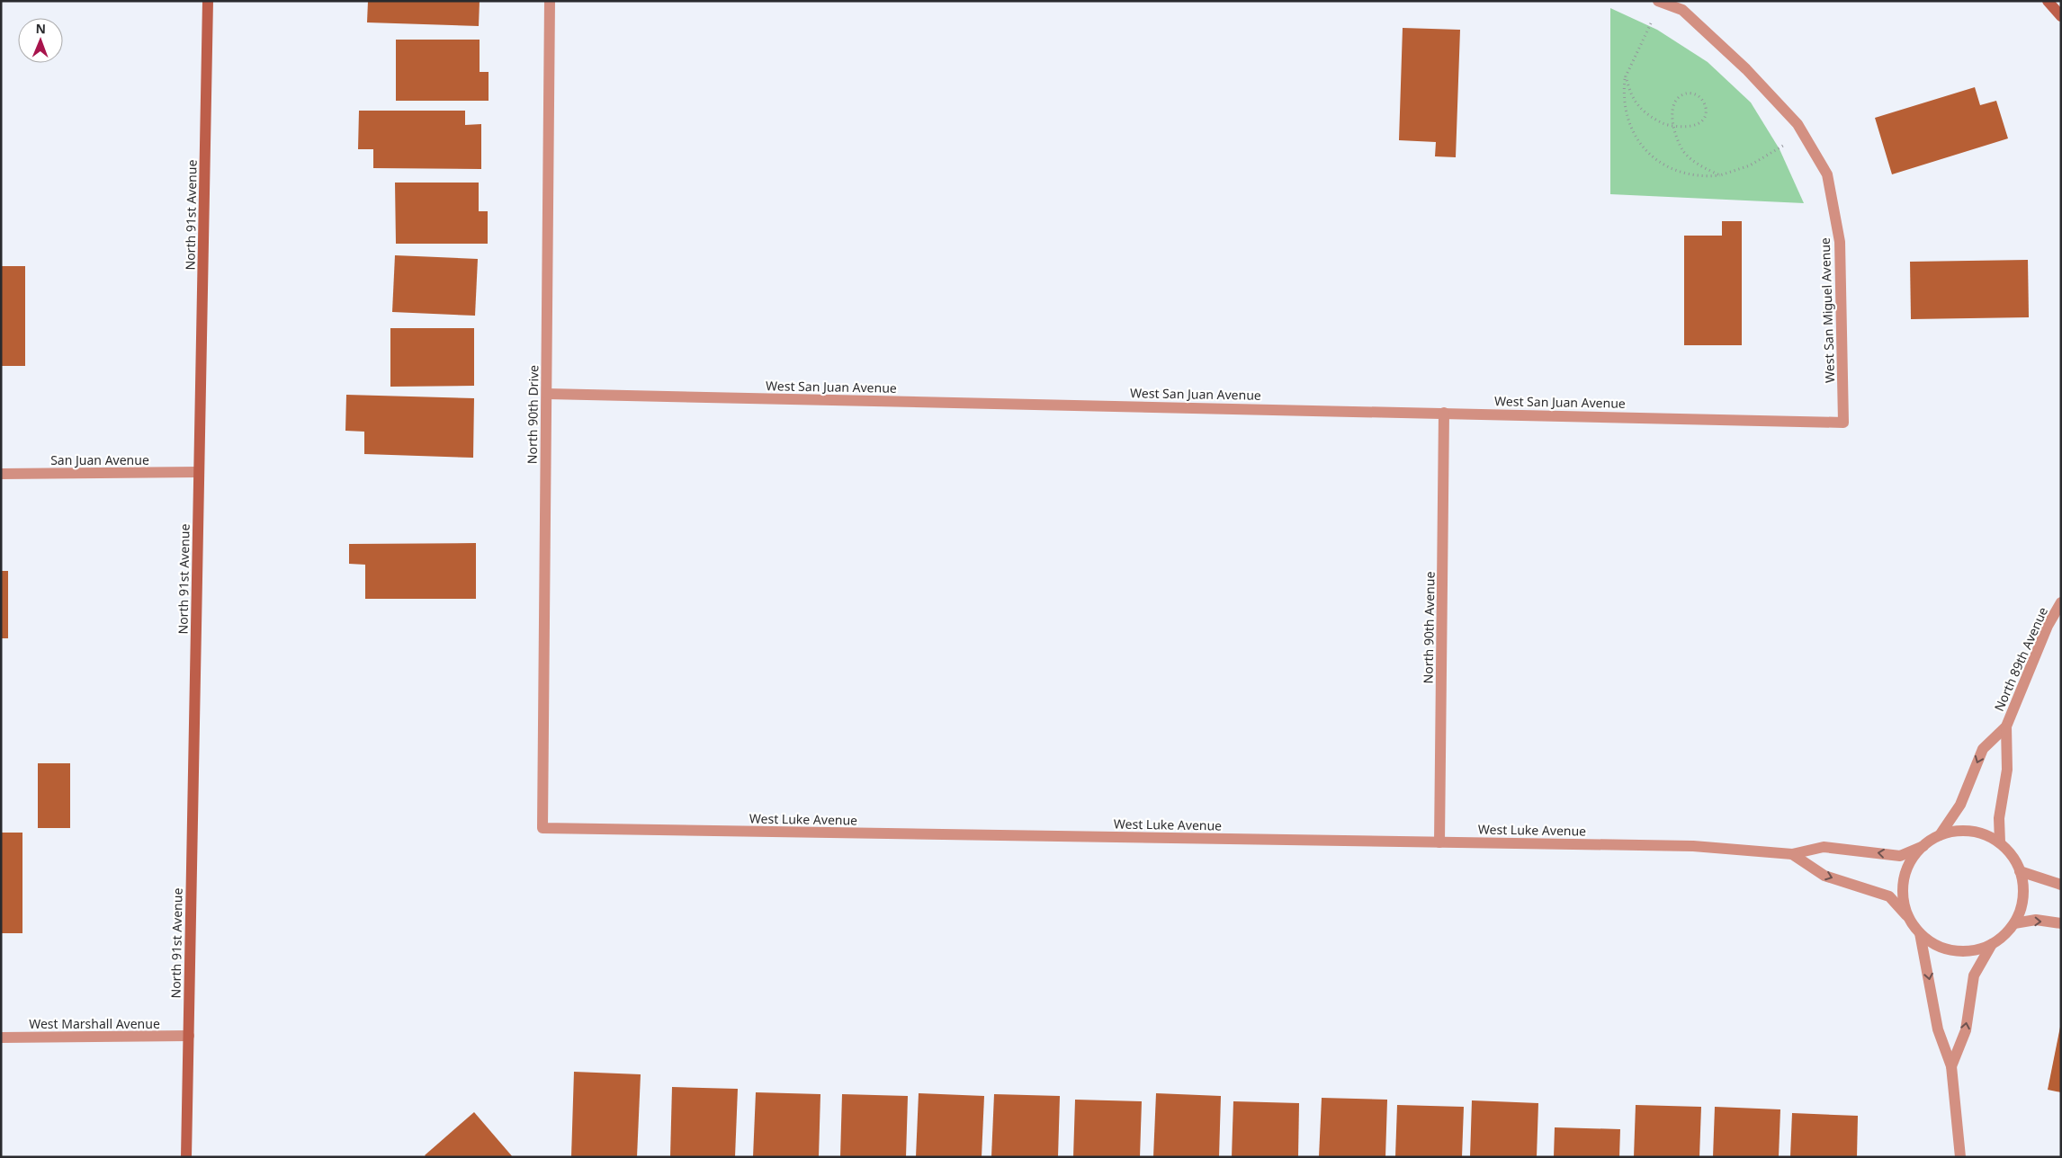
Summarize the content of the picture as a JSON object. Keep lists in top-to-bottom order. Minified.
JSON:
{"streets":{"main road":["North 91st Avenue"],"street":["West San Miguel Avenue","West San Juan Avenue","North 90th Drive","San Juan Avenue","North 90th Avenue","North 89th Avenue","West Luke Avenue","West Marshall Avenue"]},"crossings":[["North 91st Avenue","San Juan Avenue"],["North 91st Avenue","West Marshall Avenue"],["West San Miguel Avenue","West San Juan Avenue"],["West San Juan Avenue","North 90th Drive"],["West San Juan Avenue","North 90th Avenue"],["North 90th Drive","West Luke Avenue"],["North 90th Avenue","West Luke Avenue"]],"north":"top"}
